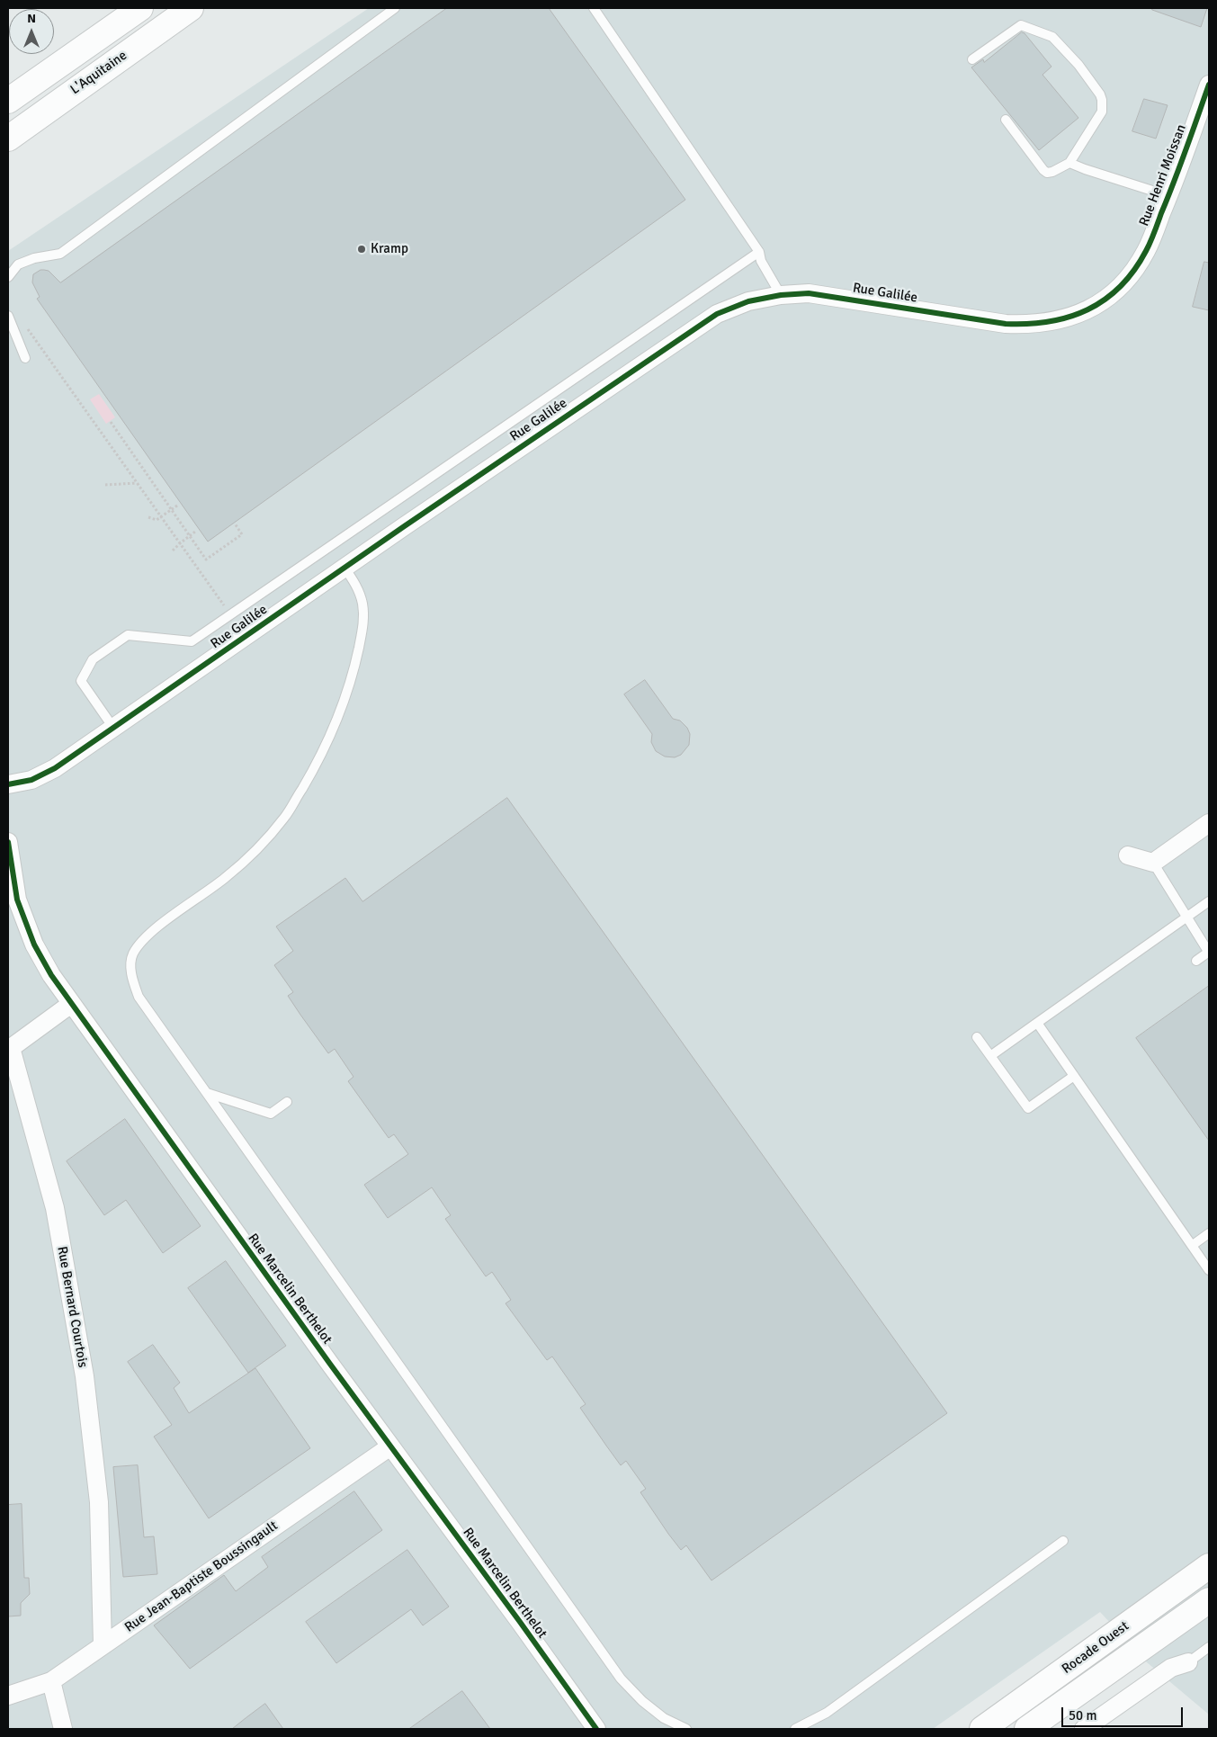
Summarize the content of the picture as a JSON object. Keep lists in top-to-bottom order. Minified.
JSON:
{"streets":{"main road":["L'Aquitaine","Rocade Ouest"],"street":["Rue Henri Moissan","Rue Galilée","Rue Marcelin Berthelot","Rue Bernard Courtois","Rue Jean-Baptiste Boussingault"]},"crossings":[["Rue Henri Moissan","Rue Galilée"],["Rue Marcelin Berthelot","Rue Bernard Courtois"],["Rue Marcelin Berthelot","Rue Jean-Baptiste Boussingault"],["Rue Bernard Courtois","Rue Jean-Baptiste Boussingault"]],"places":["Kramp"],"scale_bar":"50 m","north":"top"}
